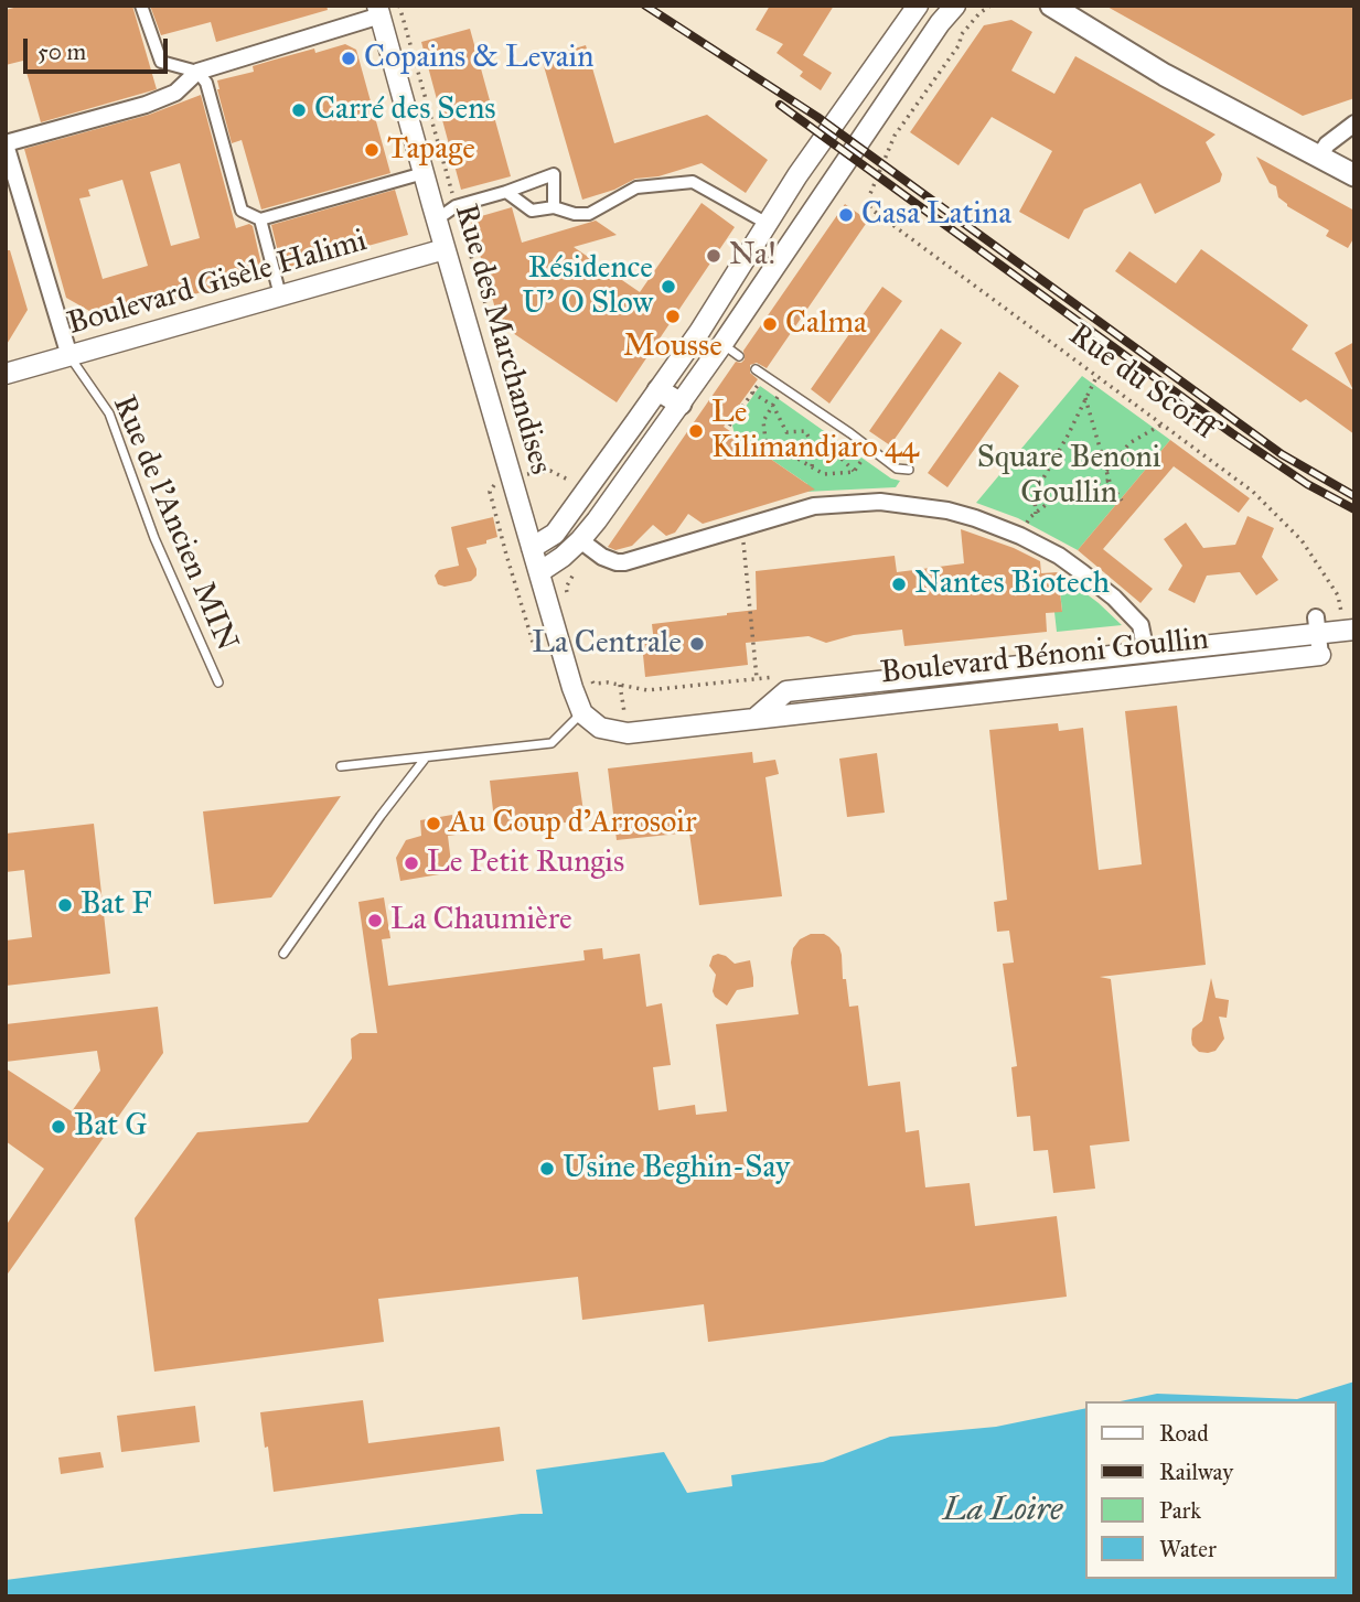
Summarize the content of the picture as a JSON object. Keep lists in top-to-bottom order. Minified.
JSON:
{"streets":{"street":["Boulevard Gisèle Halimi","Rue des Marchandises","Boulevard Bénoni Goullin"],"lane":["Rue de l'Ancien MIN"],"path":["Rue du Scorff"]},"crossings":[["Boulevard Gisèle Halimi","Rue des Marchandises"],["Boulevard Gisèle Halimi","Rue de l'Ancien MIN"],["Rue des Marchandises","Boulevard Bénoni Goullin"]],"water":["La Loire"],"parks":["Square Benoni Goullin"],"places":["Copains & Levain","Carré des Sens","Tapage","Casa Latina","Na!","Résidence U’ O Slow","Mousse","Calma","Le Kilimandjaro 44","Nantes Biotech","La Centrale","Au Coup d'Arrosoir","Le Petit Rungis","Bat F","La Chaumière","Bat G","Usine Beghin-Say"],"legend":["Road","Railway","Park","Water"],"scale_bar":"50 m"}
